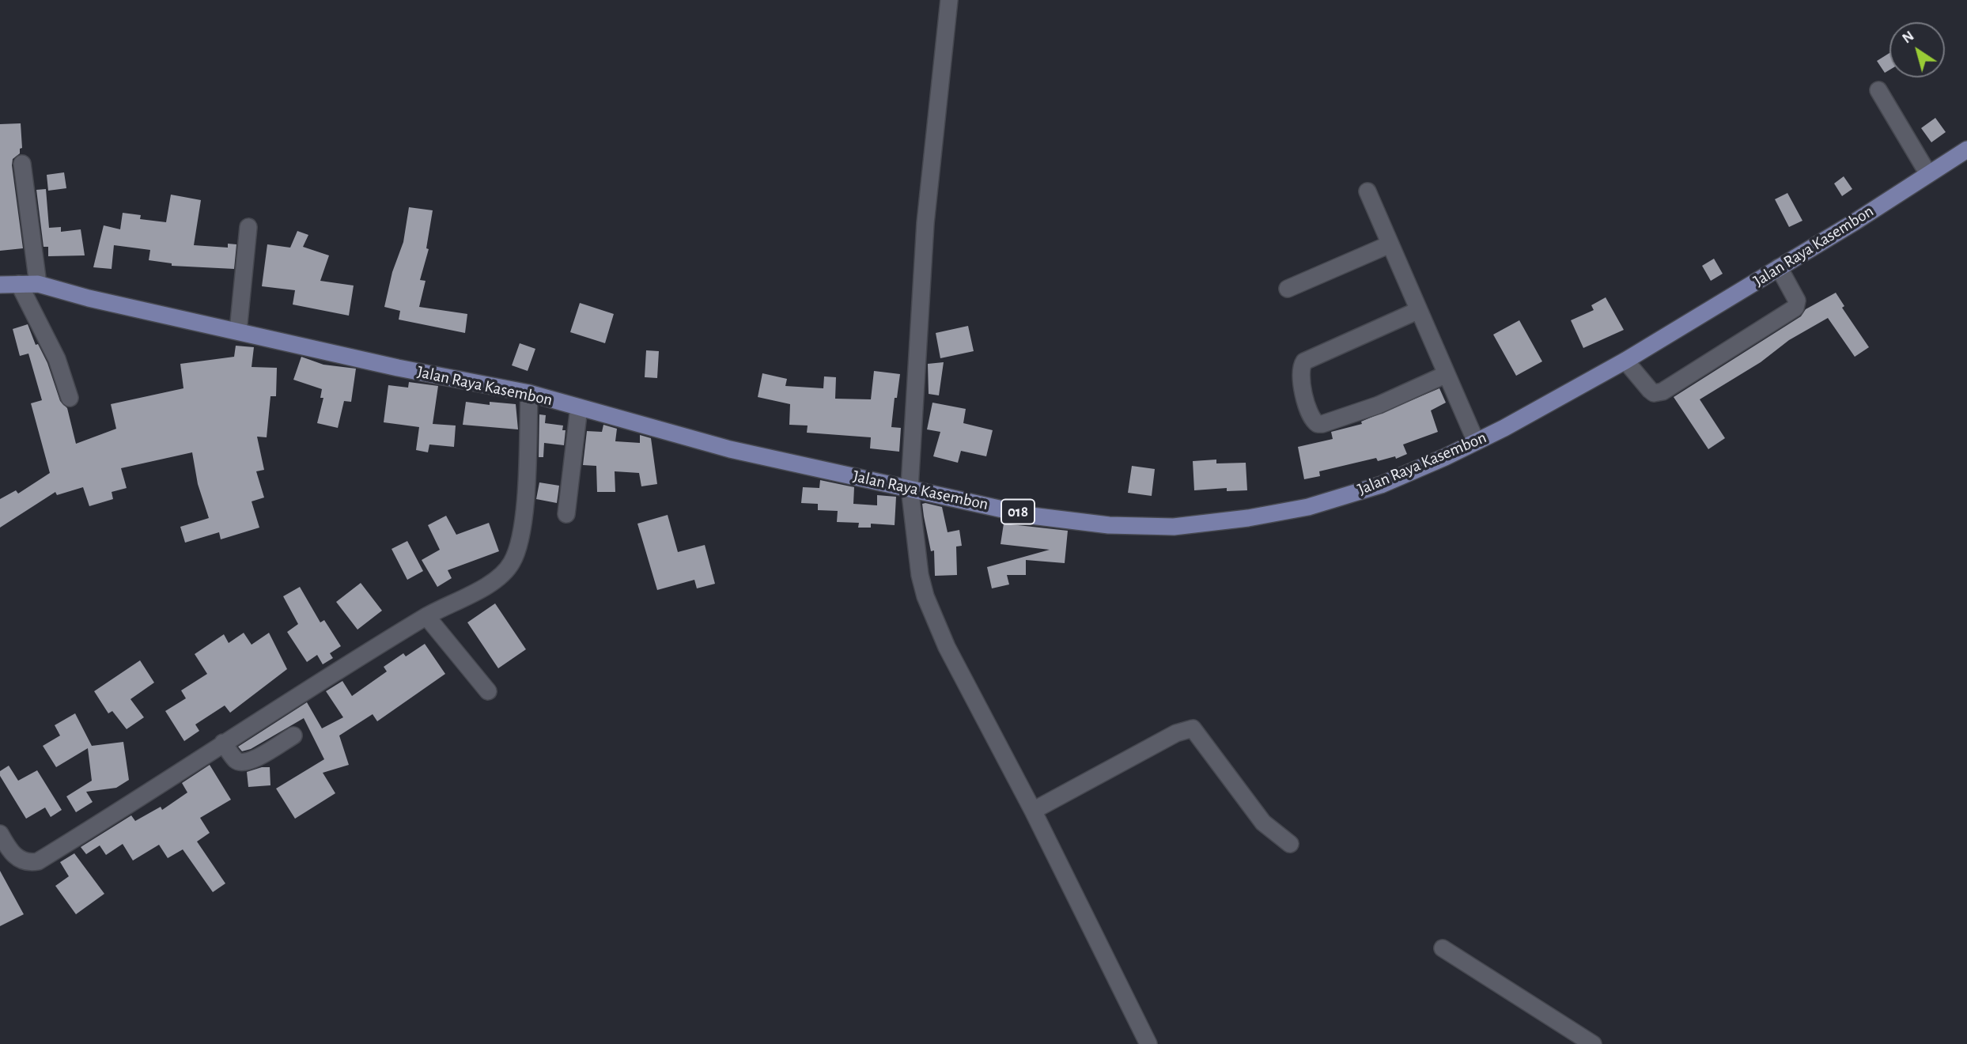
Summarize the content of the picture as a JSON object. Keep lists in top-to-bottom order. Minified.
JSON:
{"streets":{"main road":["Jalan Raya Kasembon","018"]},"north":"top left"}
